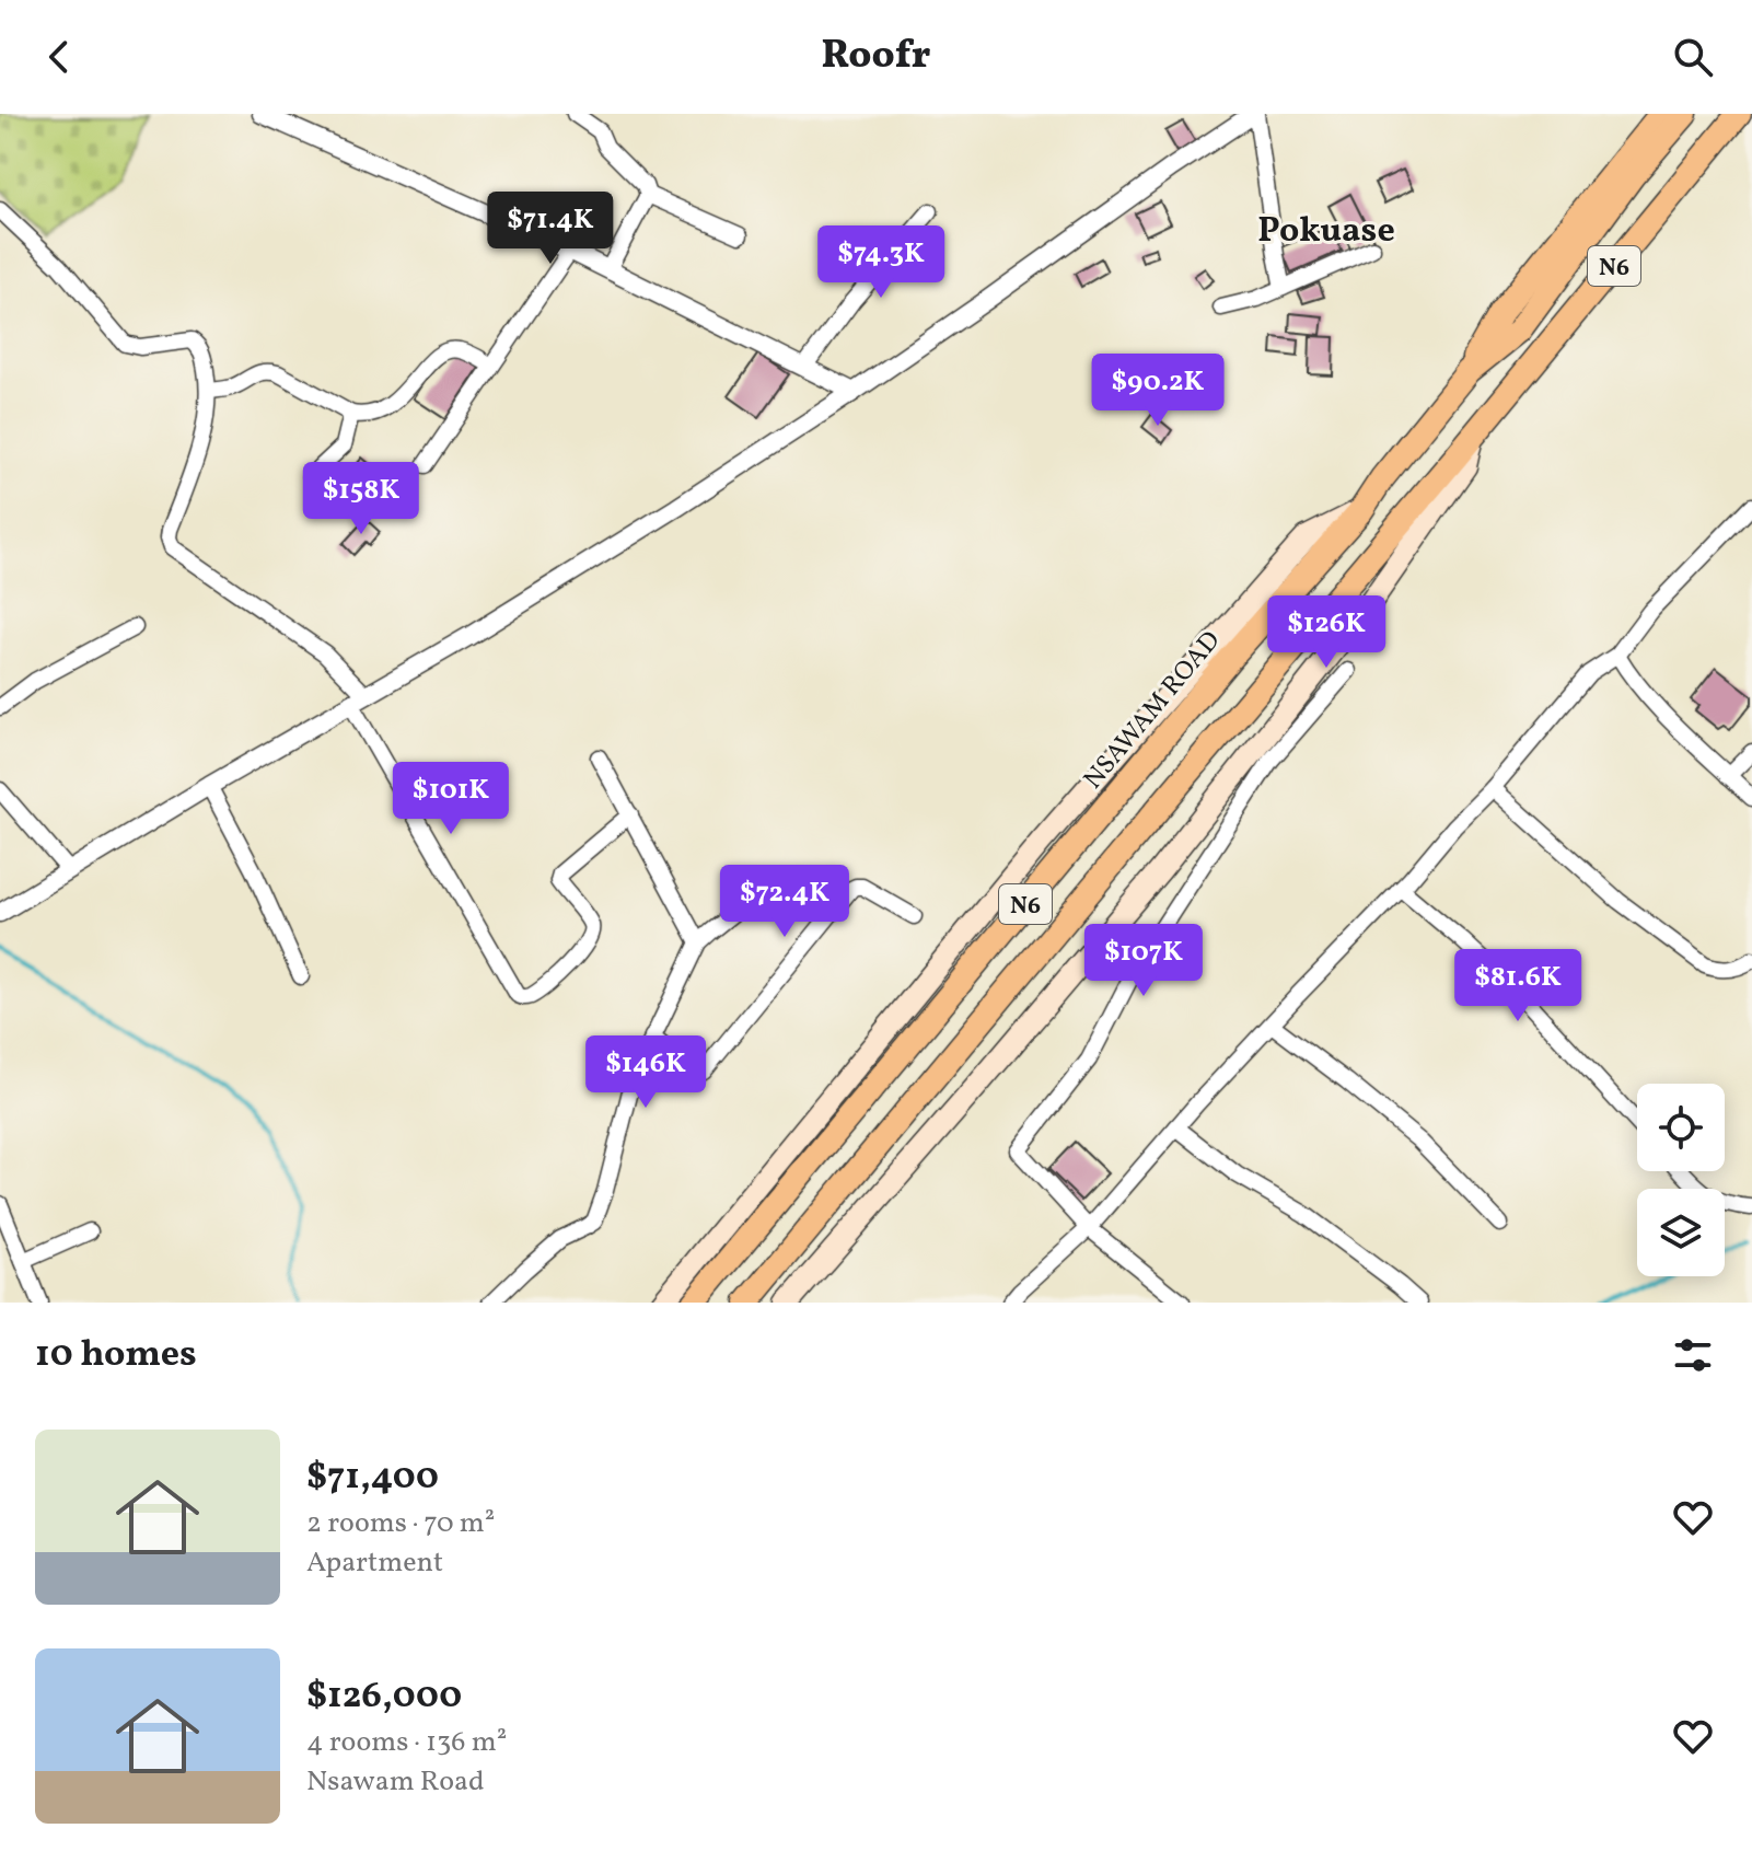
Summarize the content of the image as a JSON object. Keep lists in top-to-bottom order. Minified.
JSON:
{"streets":{"highway":["N6","NSAWAM ROAD"]},"districts":["Pokuase"],"page":{"header":"Roofr","price":["$71.4K","$74.3K","$90.2K","$158K","$126K","$101K","$72.4K","$107K","$81.6K","$146K"],"heading":"10 homes","list":[{"name":"$71,400","note":"2 rooms · 70 m² · Apartment"},{"name":"$126,000","note":"4 rooms · 136 m² · Nsawam Road"}]}}
